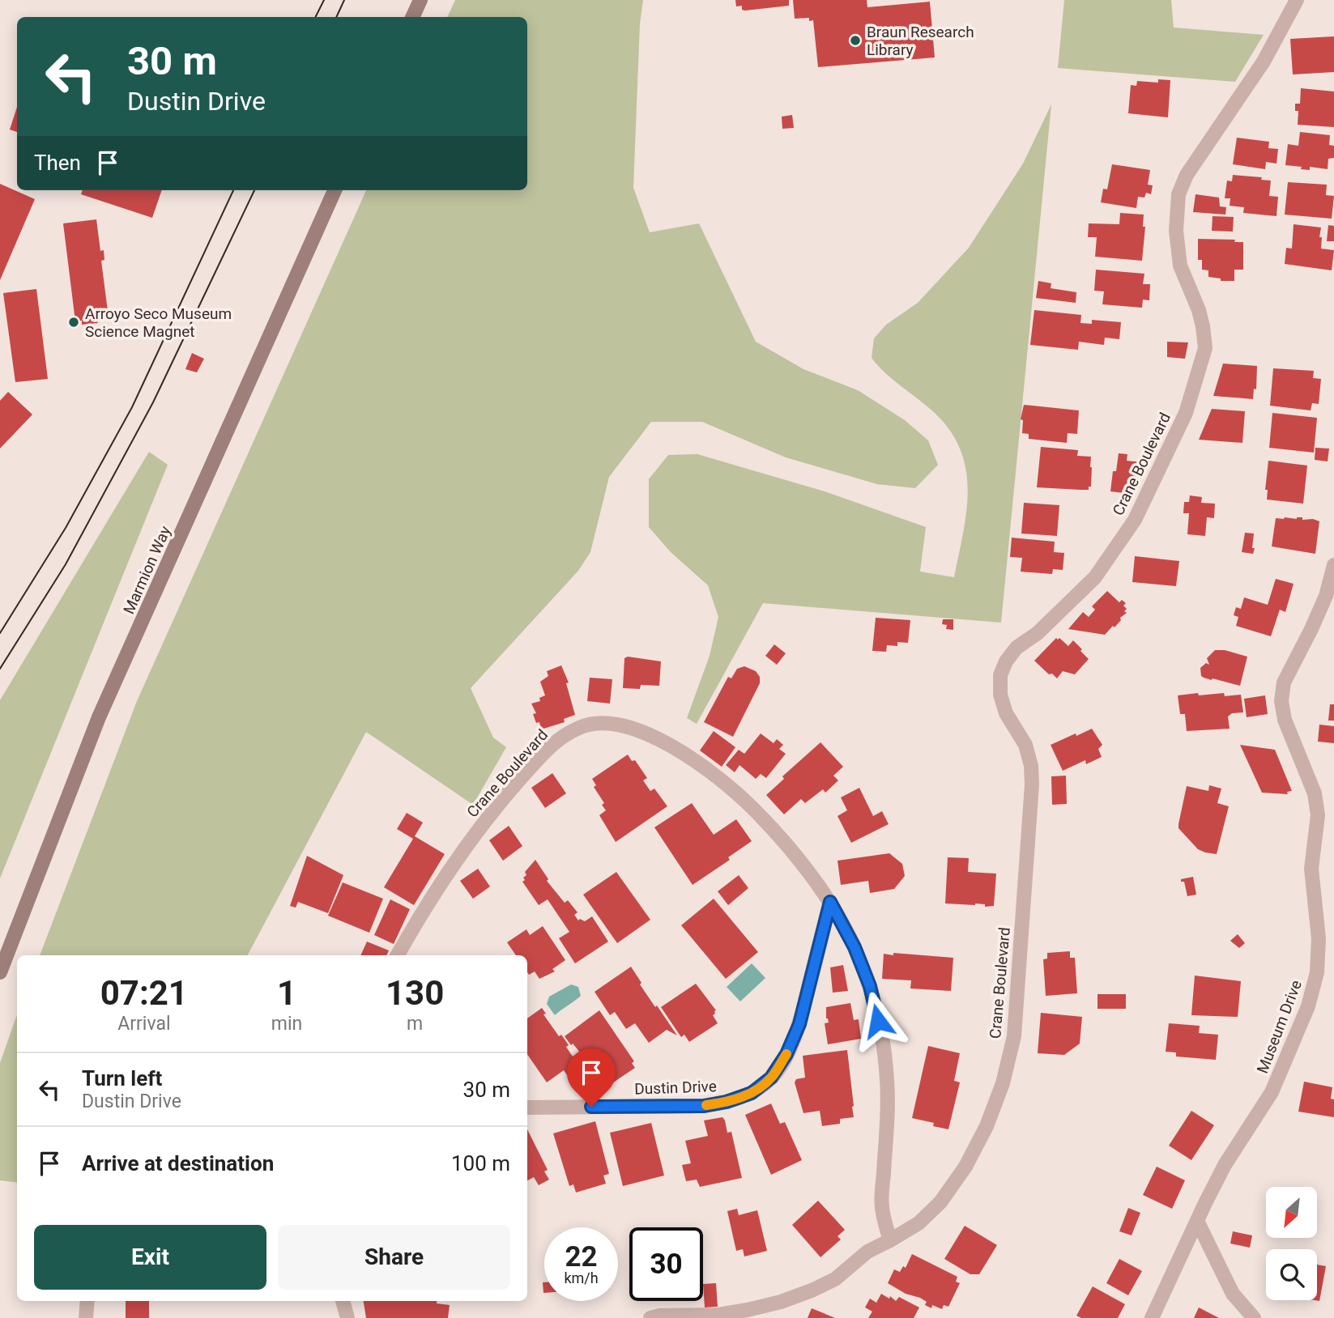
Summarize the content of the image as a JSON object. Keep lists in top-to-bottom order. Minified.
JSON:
{"streets":{"street":["Crane Boulevard","Marmion Way","Museum Drive","Dustin Drive"]},"crossings":[["Crane Boulevard","Dustin Drive"]],"places":["Braun Research Library","Arroyo Seco Museum Science Magnet"],"north":"bottom left","page":{"turn":["30 m","Dustin Drive"],"then":"Then","eta":["07:21","Arrival","1","min","130","m"],"list":[{"name":"Turn left","note":"Dustin Drive","value":"30 m"},{"name":"Arrive at destination","value":"100 m"}],"buttons":["Exit","Share"],"speed":"22 km/h","limit":"30"}}
